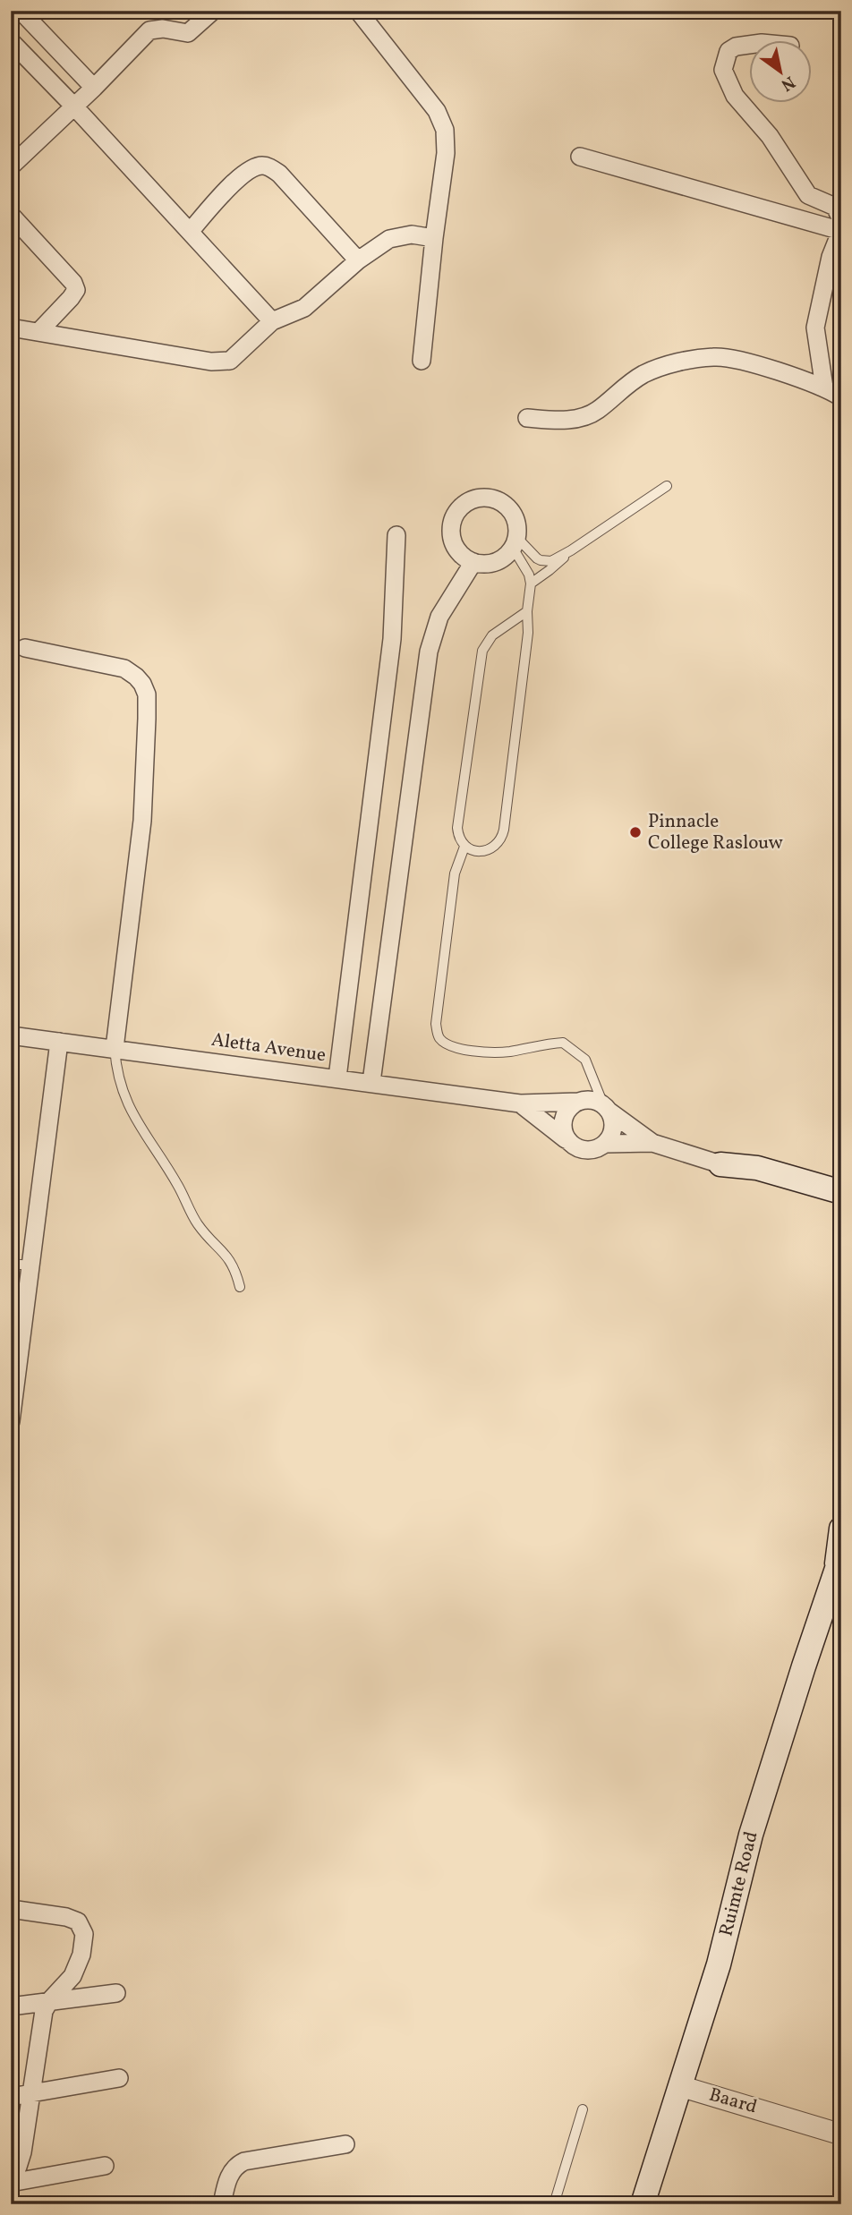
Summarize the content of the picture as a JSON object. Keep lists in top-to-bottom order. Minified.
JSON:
{"streets":{"main road":["Ruimte Road"],"street":["Aletta Avenue","Baard"]},"crossings":[["Ruimte Road","Baard"]],"places":["Pinnacle College Raslouw"],"north":"bottom right"}
